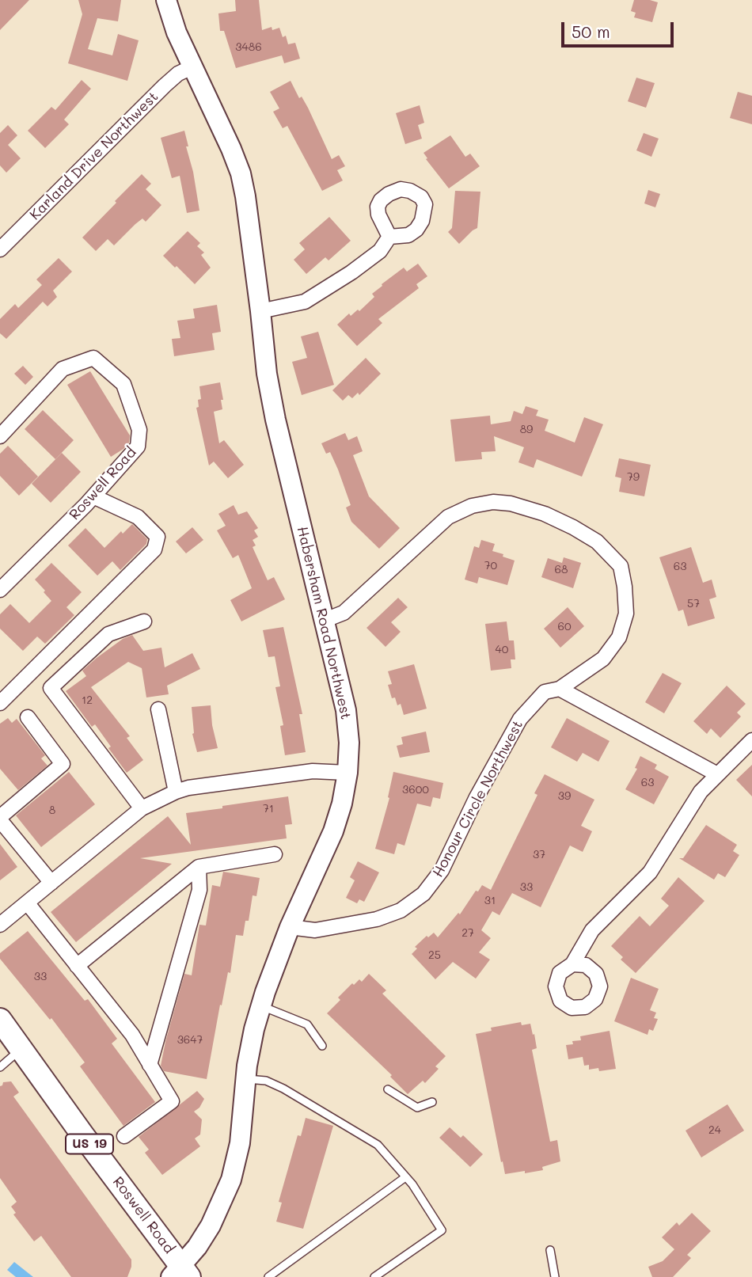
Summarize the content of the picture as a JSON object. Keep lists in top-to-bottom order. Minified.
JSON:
{"streets":{"main road":["Roswell Road","US 19"],"street":["Karland Drive Northwest","Habersham Road Northwest","Honour Circle Northwest"]},"crossings":[["Karland Drive Northwest","Habersham Road Northwest"],["Roswell Road","Habersham Road Northwest"],["Habersham Road Northwest","Honour Circle Northwest"]],"house_numbers":["3486","89","79","70","63","68","57","60","40","12","63","3600","39","71","8","37","33","31","27","25","33","3647","24"],"scale_bar":"50 m"}
